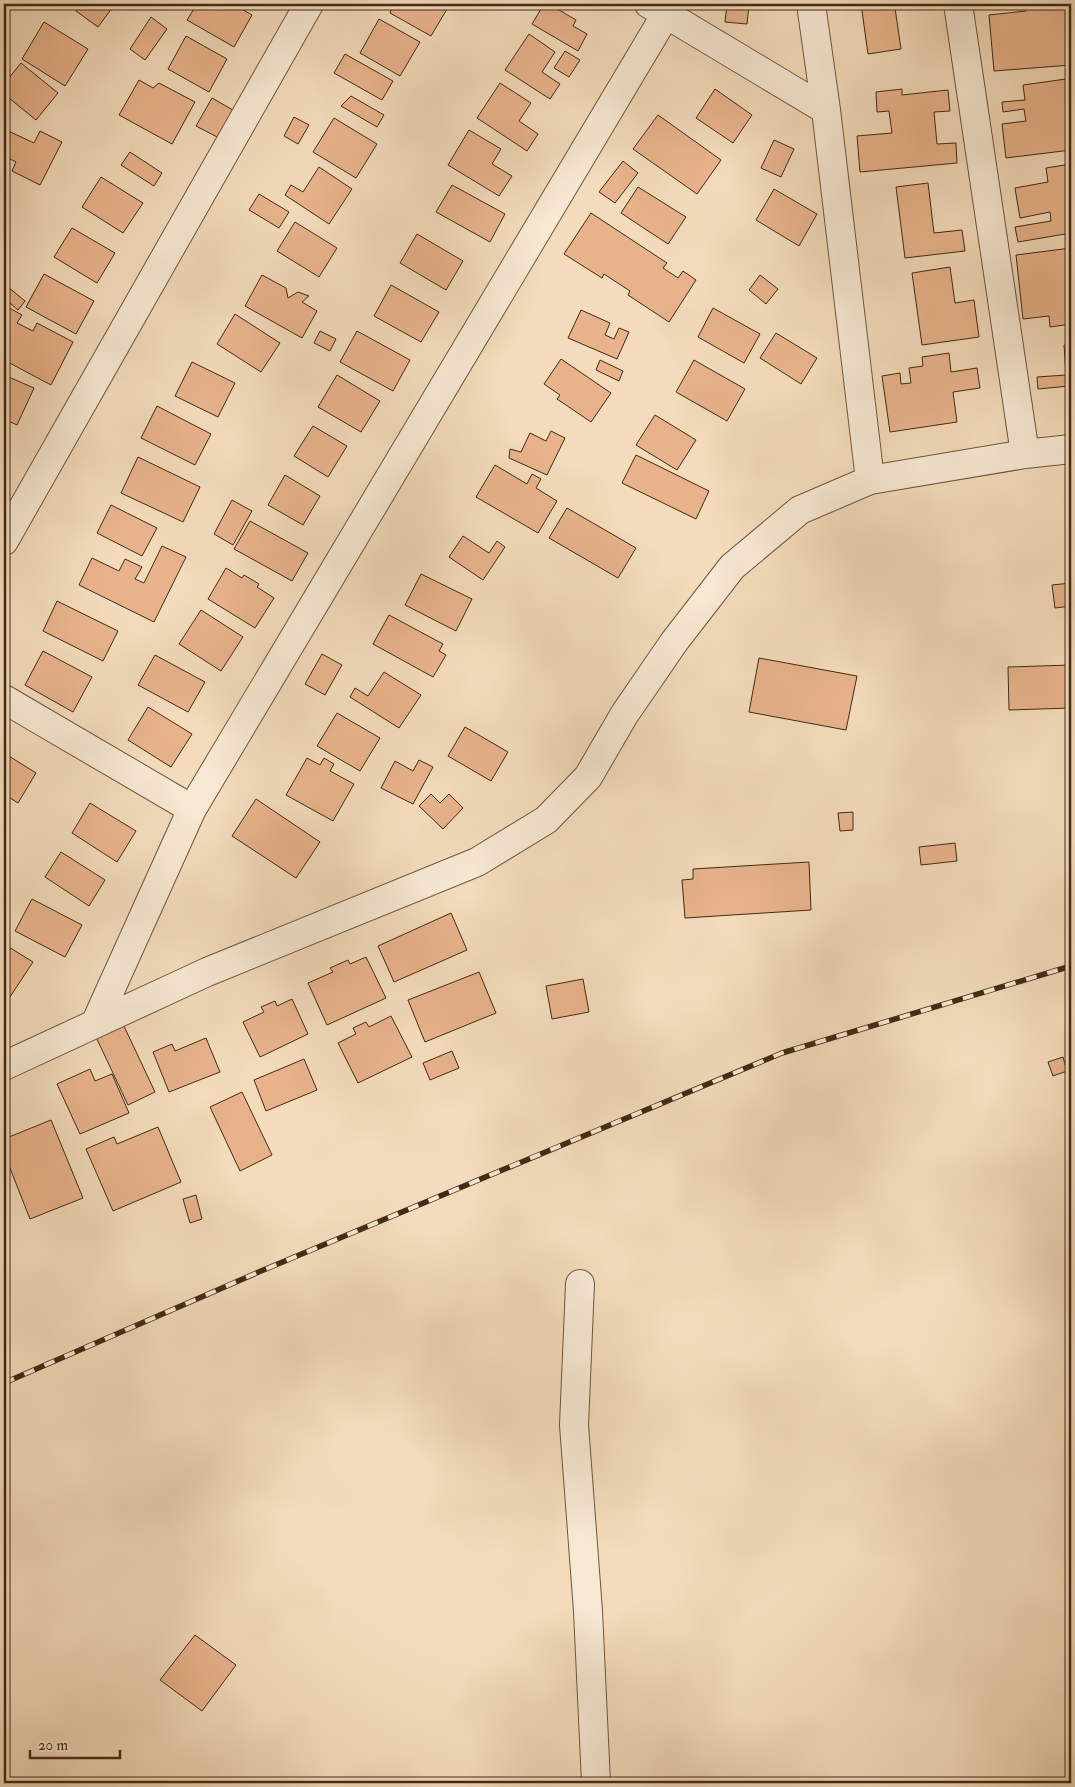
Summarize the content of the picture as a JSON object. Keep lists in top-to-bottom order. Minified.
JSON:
{"scale_bar":"20 m"}
